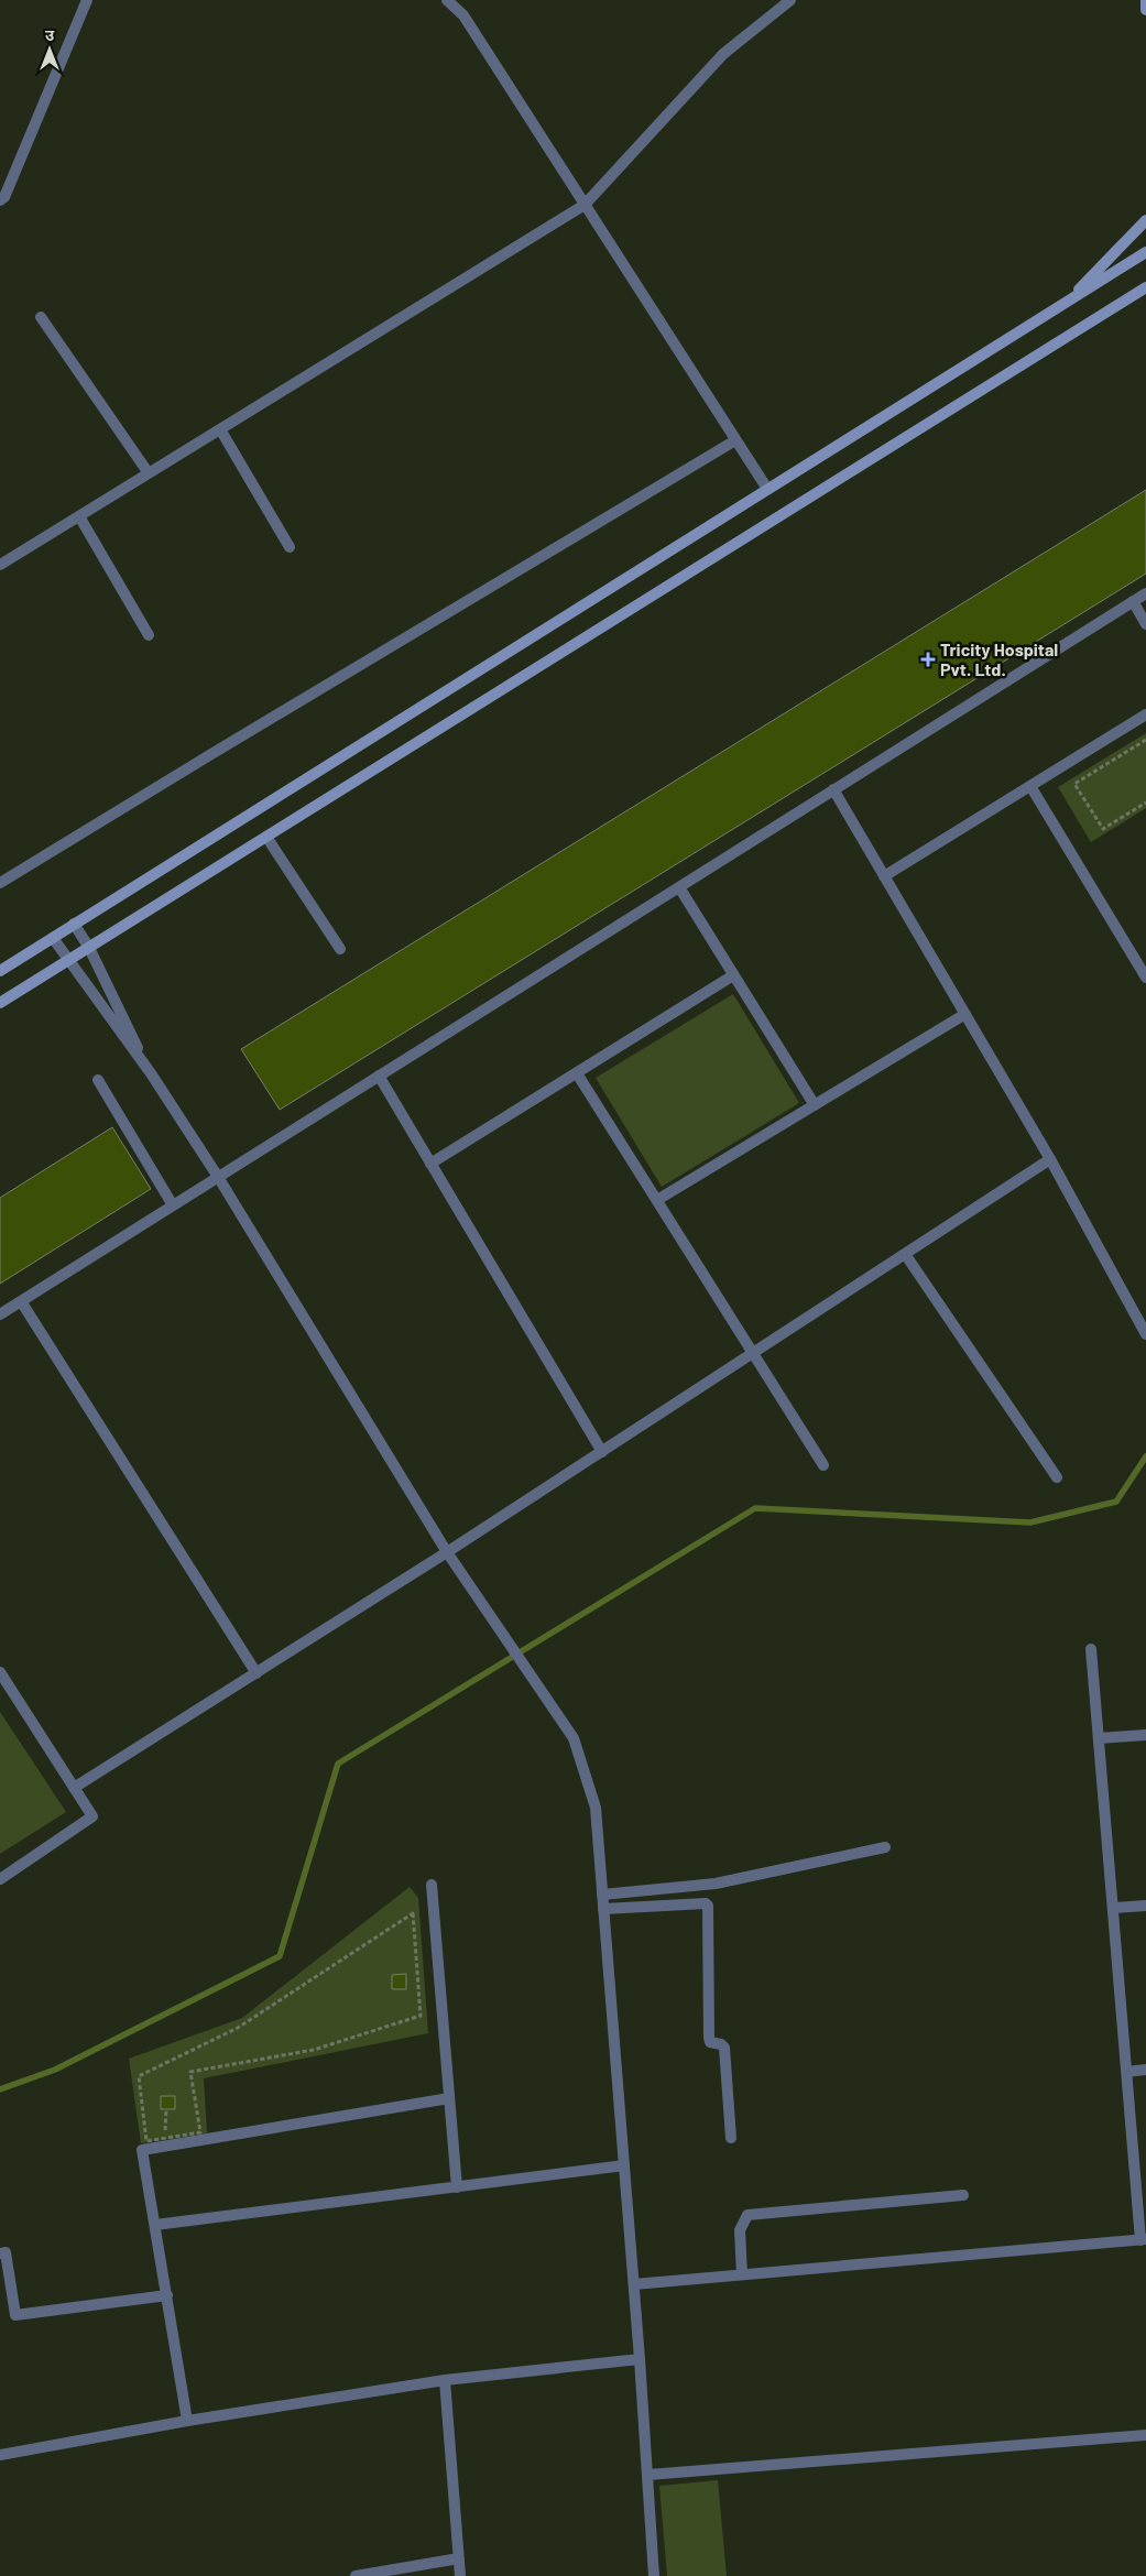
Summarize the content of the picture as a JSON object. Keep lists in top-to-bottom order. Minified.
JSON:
{"places":{"health":["Tricity Hospital Pvt. Ltd."]},"north":"top"}
